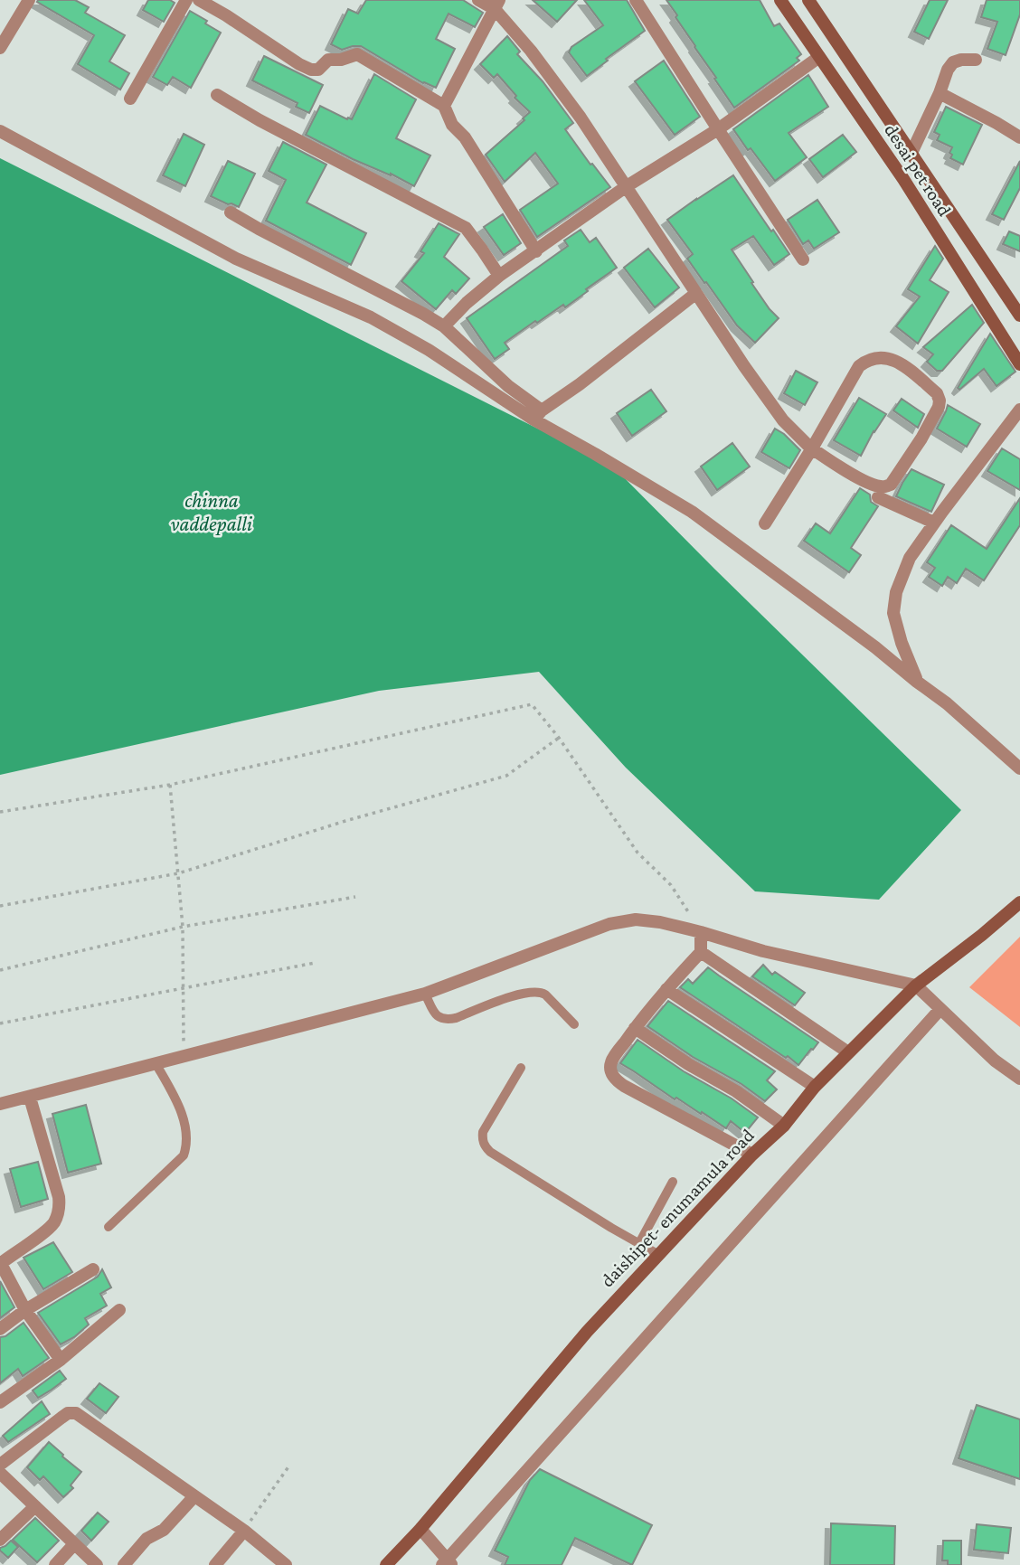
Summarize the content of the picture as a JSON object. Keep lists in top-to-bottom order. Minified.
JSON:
{"streets":{"street":["desai pet road","daishipet- enumamula road"]},"water":["chinna vaddepalli"]}
